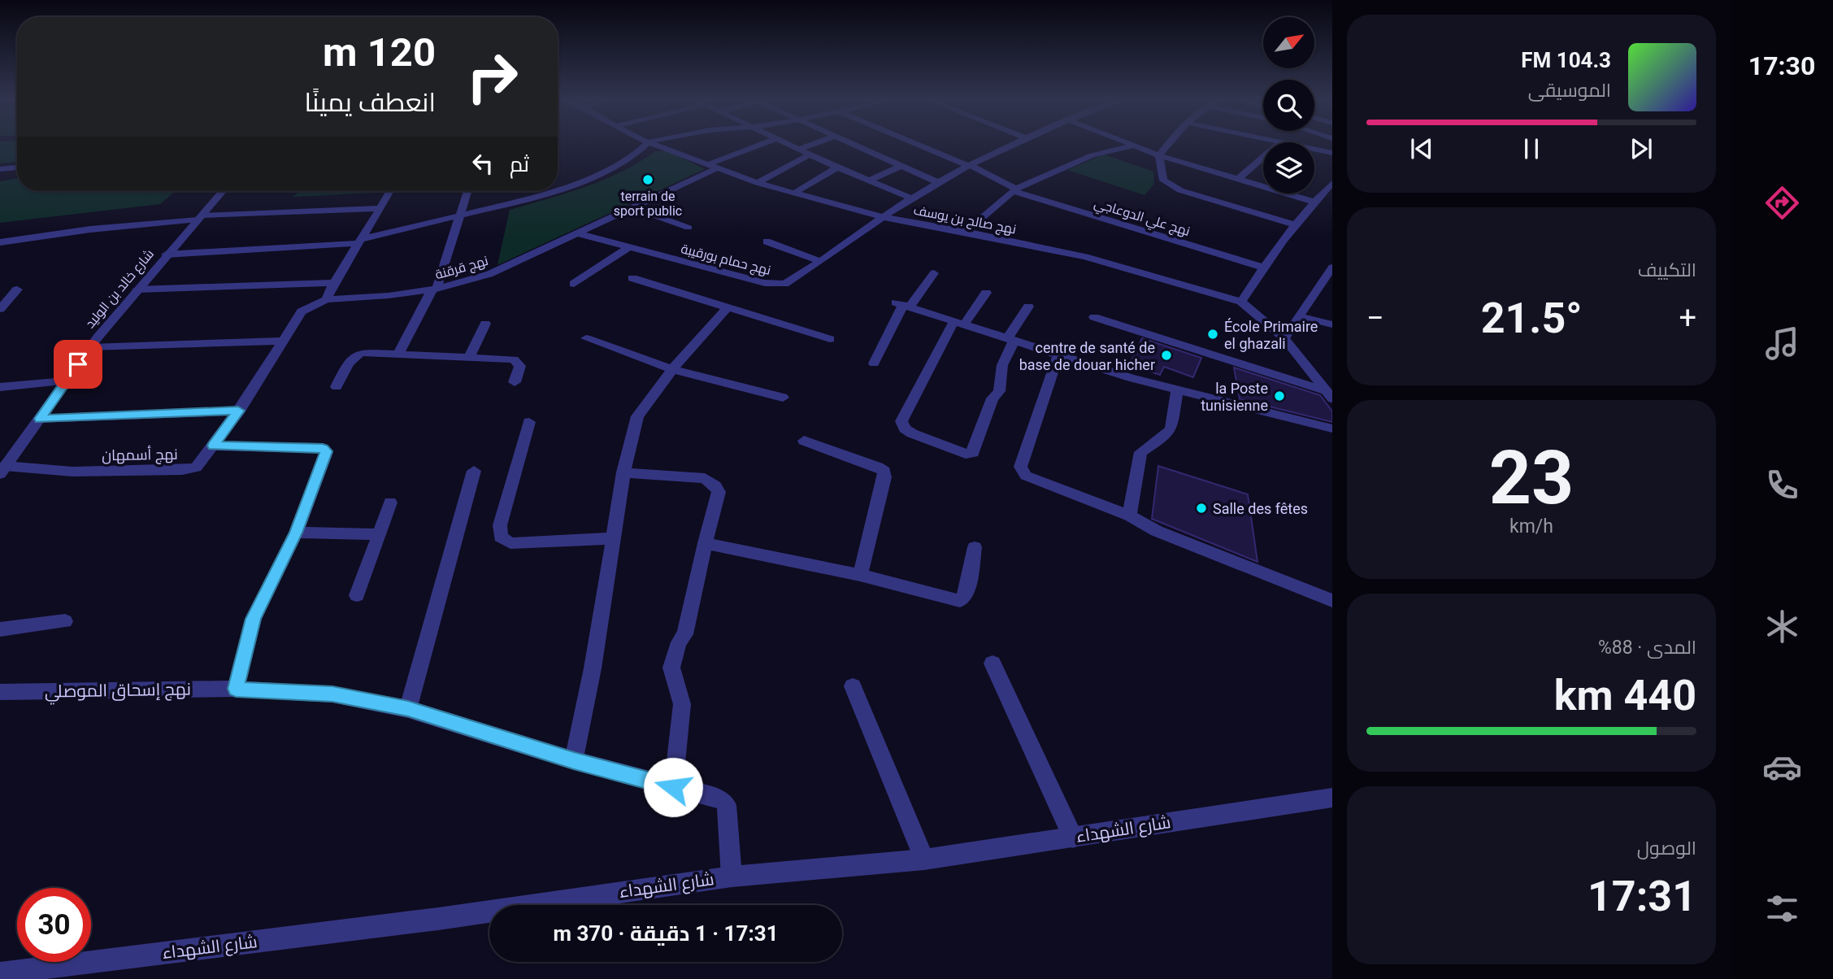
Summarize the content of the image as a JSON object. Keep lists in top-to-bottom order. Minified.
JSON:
{"streets":{"street":["نهج علي الدوعاجي","نهج صالح بن يوسف","نهج حمام بورقيبة","نهج قرقنة","شارع خالد بن الوليد","نهج أسمهان","نهج إسحاق الموصلي","شارع الشهداء"]},"crossings":[["نهج علي الدوعاجي","نهج حمام بورقيبة"],["نهج صالح بن يوسف","نهج حمام بورقيبة"],["نهج صالح بن يوسف","نهج قرقنة"],["نهج حمام بورقيبة","نهج قرقنة"],["نهج قرقنة","نهج أسمهان"],["شارع خالد بن الوليد","نهج أسمهان"],["نهج إسحاق الموصلي","شارع الشهداء"]],"places":["terrain de sport public","École Primaire el ghazali","centre de santé de base de douar hicher","la Poste tunisienne","Salle des fêtes"],"north":"top right","page":{"tabs":"17:30","turn":["120 m","انعطف يمينًا"],"song":["104.3 FM","الموسيقى"],"then":"ثم","tile":["التكييف",["23","km/h"],["المدى · 88%","440 km"],["الوصول","17:31"]],"heat":["−","21.5°","+"],"limit":"30","trip":"17:31 · 1 دقيقة · 370 m"}}
